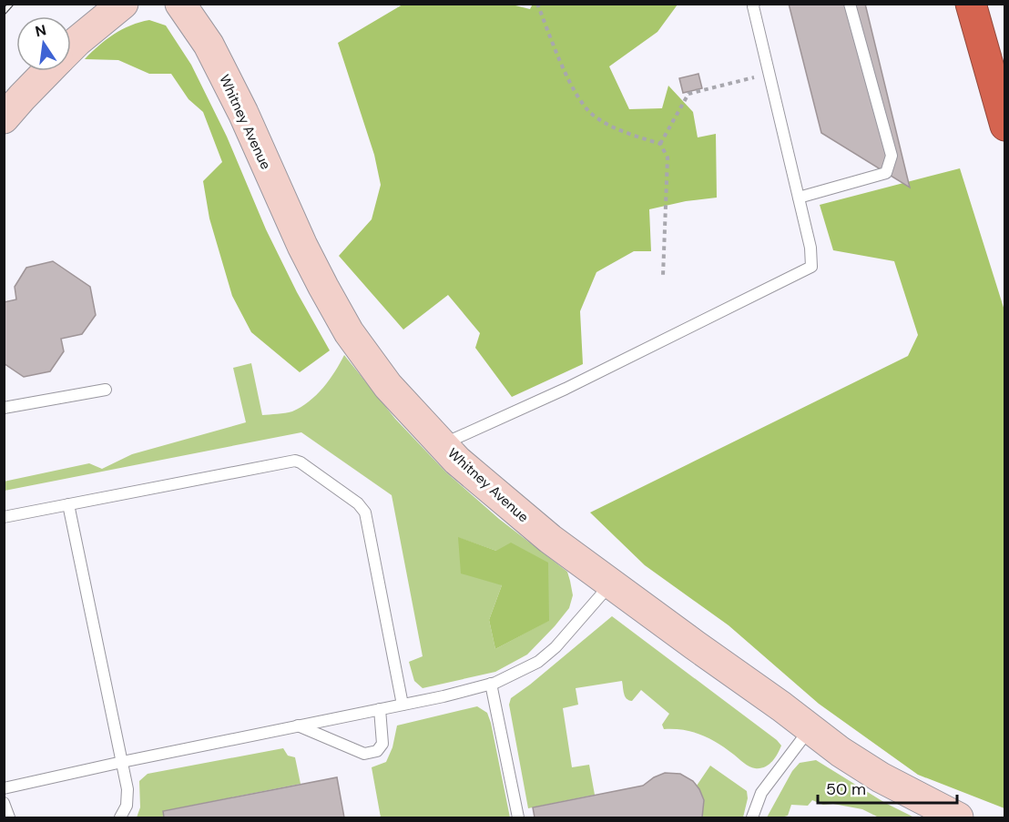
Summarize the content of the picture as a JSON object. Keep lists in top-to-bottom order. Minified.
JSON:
{"streets":{"main road":["Whitney Avenue"]},"scale_bar":"50 m","north":"top"}
